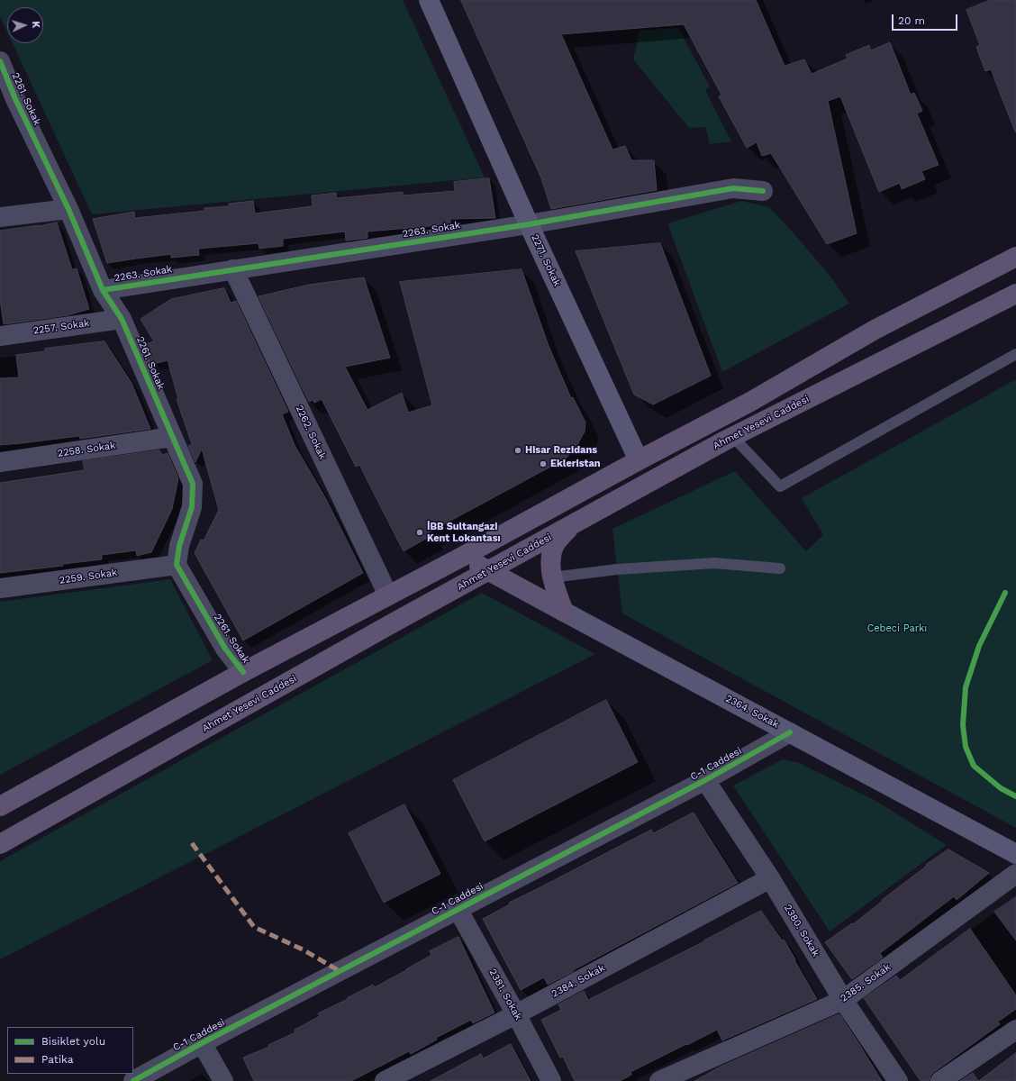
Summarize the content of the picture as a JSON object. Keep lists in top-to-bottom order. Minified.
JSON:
{"streets":{"main road":["Ahmet Yesevi Caddesi"],"street":["2261. Sokak","2263. Sokak","2271. Sokak","2257. Sokak","2262. Sokak","2258. Sokak","2259. Sokak","2364. Sokak","C-1 Caddesi","2380. Sokak","2384. Sokak","2385. Sokak","2381. Sokak"]},"crossings":[["2261. Sokak","2263. Sokak"],["2261. Sokak","2257. Sokak"],["2261. Sokak","2258. Sokak"],["2261. Sokak","2259. Sokak"],["2263. Sokak","2271. Sokak"],["2263. Sokak","2262. Sokak"],["2364. Sokak","C-1 Caddesi"],["C-1 Caddesi","2380. Sokak"],["C-1 Caddesi","2381. Sokak"],["2380. Sokak","2384. Sokak"],["2380. Sokak","2385. Sokak"],["2384. Sokak","2381. Sokak"]],"parks":["Cebeci Parkı"],"places":["Hisar Rezidans","Ekleristan","İBB Sultangazi Kent Lokantası"],"legend":["Bisiklet yolu","Patika"],"scale_bar":"20 m","north":"right"}
